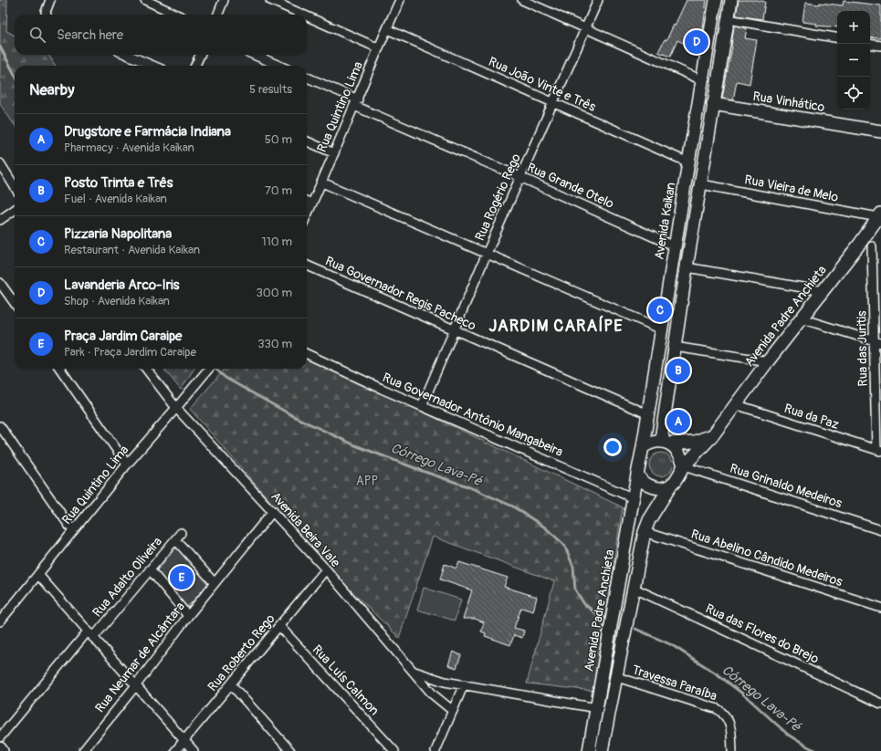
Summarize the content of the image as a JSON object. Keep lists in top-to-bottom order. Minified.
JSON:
{"streets":{"street":["Rua João Vinte e Três","Rua Vinhático","Rua Quintino Lima","Rua Grande Otelo","Rua Vieira de Melo","Rua Rogério Rego","Avenida Kaikan","Rua Governador Regis Pacheco","Avenida Padre Anchieta","Rua das Juritis","Rua Governador Antônio Mangabeira","Rua da Paz","Rua Grinaldo Medeiros","Avenida Beira Vale","Rua Abelino Cândido Medeiros","Rua Adalto Oliveira","Rua das Flores do Brejo","Rua Roberto Rego","Rua Neumar de Alcântara","Rua Luís Calmon","Travessa Paraíba"]},"crossings":[["Rua João Vinte e Três","Rua Quintino Lima"],["Rua João Vinte e Três","Rua Rogério Rego"],["Rua João Vinte e Três","Avenida Kaikan"],["Rua Quintino Lima","Rua Grande Otelo"],["Rua Quintino Lima","Avenida Beira Vale"],["Rua Grande Otelo","Rua Rogério Rego"],["Rua Grande Otelo","Avenida Kaikan"],["Rua Vieira de Melo","Avenida Padre Anchieta"],["Rua Rogério Rego","Rua Governador Regis Pacheco"],["Rua Rogério Rego","Rua Governador Antônio Mangabeira"],["Avenida Kaikan","Rua Governador Regis Pacheco"],["Avenida Kaikan","Avenida Padre Anchieta"],["Avenida Kaikan","Rua Grinaldo Medeiros"],["Avenida Padre Anchieta","Rua Governador Antônio Mangabeira"],["Avenida Padre Anchieta","Rua da Paz"],["Avenida Padre Anchieta","Rua Grinaldo Medeiros"],["Avenida Padre Anchieta","Rua Abelino Cândido Medeiros"],["Avenida Padre Anchieta","Rua das Flores do Brejo"],["Avenida Padre Anchieta","Travessa Paraíba"],["Rua das Juritis","Rua da Paz"],["Avenida Beira Vale","Rua Roberto Rego"],["Avenida Beira Vale","Rua Neumar de Alcântara"],["Rua Roberto Rego","Rua Luís Calmon"]],"districts":["JARDIM CARAÍPE"],"water":["Córrego Lava-Pé"],"parks":["APP"],"page":{"map_buttons":["+","−"],"search":"Search here","pins":["D","C","B","A","E"],"heading":["Nearby","5 results"],"list":[{"mark":"A","name":"Drugstore e Farmácia Indiana","note":"Pharmacy · Avenida Kaikan","value":"50 m"},{"mark":"B","name":"Posto Trinta e Três","note":"Fuel · Avenida Kaikan","value":"70 m"},{"mark":"C","name":"Pizzaria Napolitana","note":"Restaurant · Avenida Kaikan","value":"110 m"},{"mark":"D","name":"Lavanderia Arco-Iris","note":"Shop · Avenida Kaikan","value":"300 m"},{"mark":"E","name":"Praça Jardim Caraipe","note":"Park · Praça Jardim Caraipe","value":"330 m"}]}}
